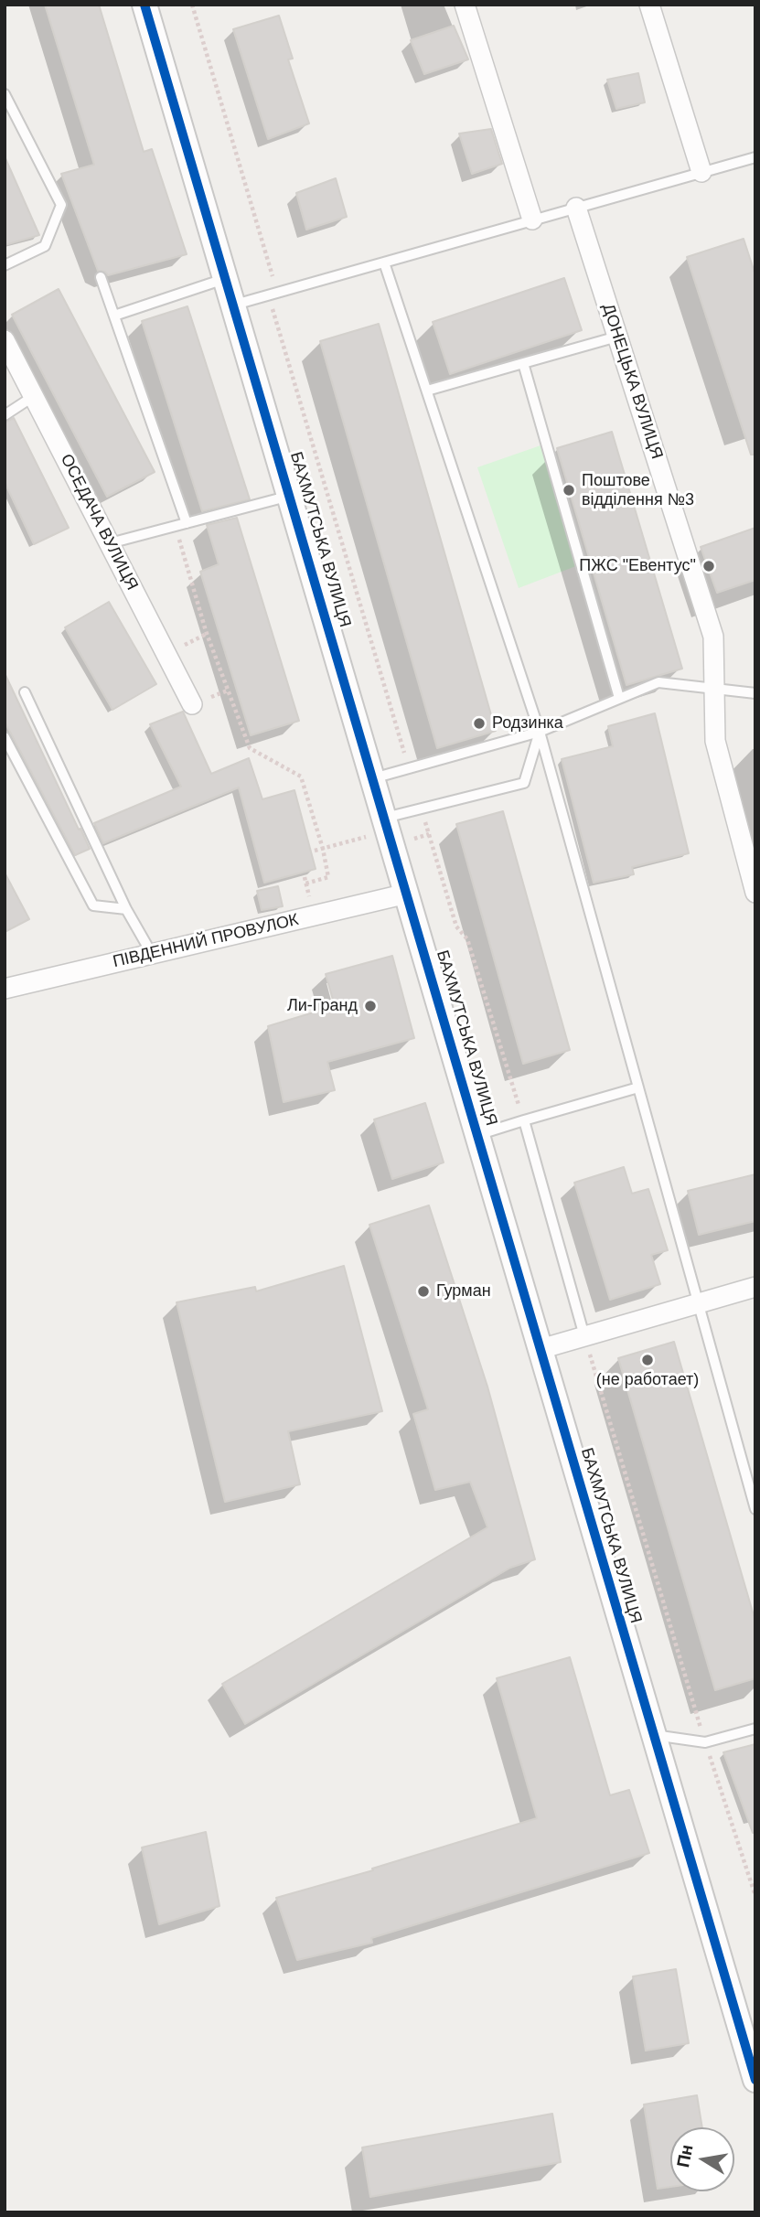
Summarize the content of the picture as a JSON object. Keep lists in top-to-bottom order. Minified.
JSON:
{"streets":{"street":["ДОНЕЦЬКА ВУЛИЦЯ","ОСЕДАЧА ВУЛИЦЯ","БАХМУТСЬКА ВУЛИЦЯ","ПІВДЕННИЙ ПРОВУЛОК"]},"crossings":[["БАХМУТСЬКА ВУЛИЦЯ","ПІВДЕННИЙ ПРОВУЛОК"]],"places":["Поштове відділення №3","ПЖС \"Евентус\"","Родзинка","Ли-Гранд","Гурман","(не работает)"],"north":"left"}
